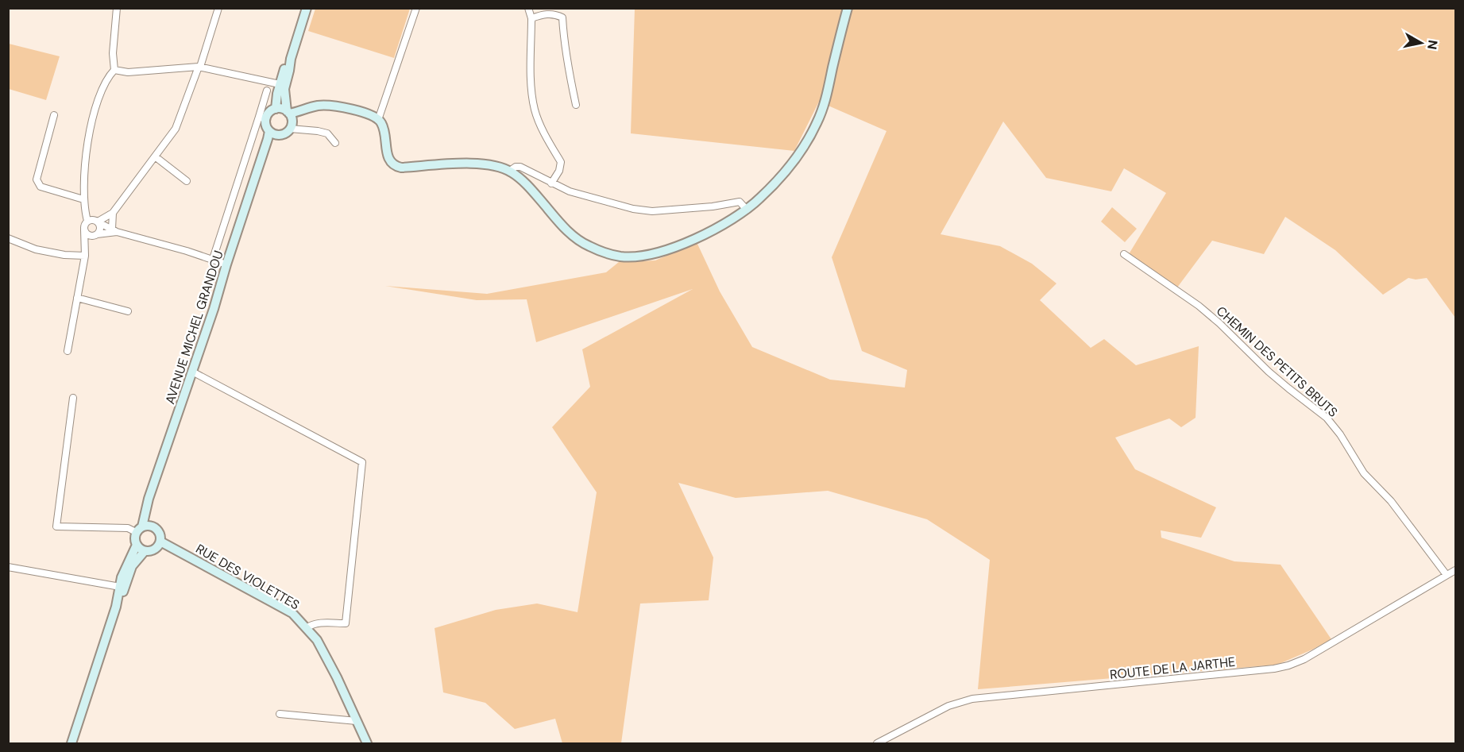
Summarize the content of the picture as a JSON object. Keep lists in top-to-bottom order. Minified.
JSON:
{"streets":{"street":["AVENUE MICHEL GRANDOU","CHEMIN DES PETITS BRUTS","RUE DES VIOLETTES","ROUTE DE LA JARTHE"]},"crossings":[["AVENUE MICHEL GRANDOU","RUE DES VIOLETTES"],["CHEMIN DES PETITS BRUTS","ROUTE DE LA JARTHE"]],"north":"right"}
